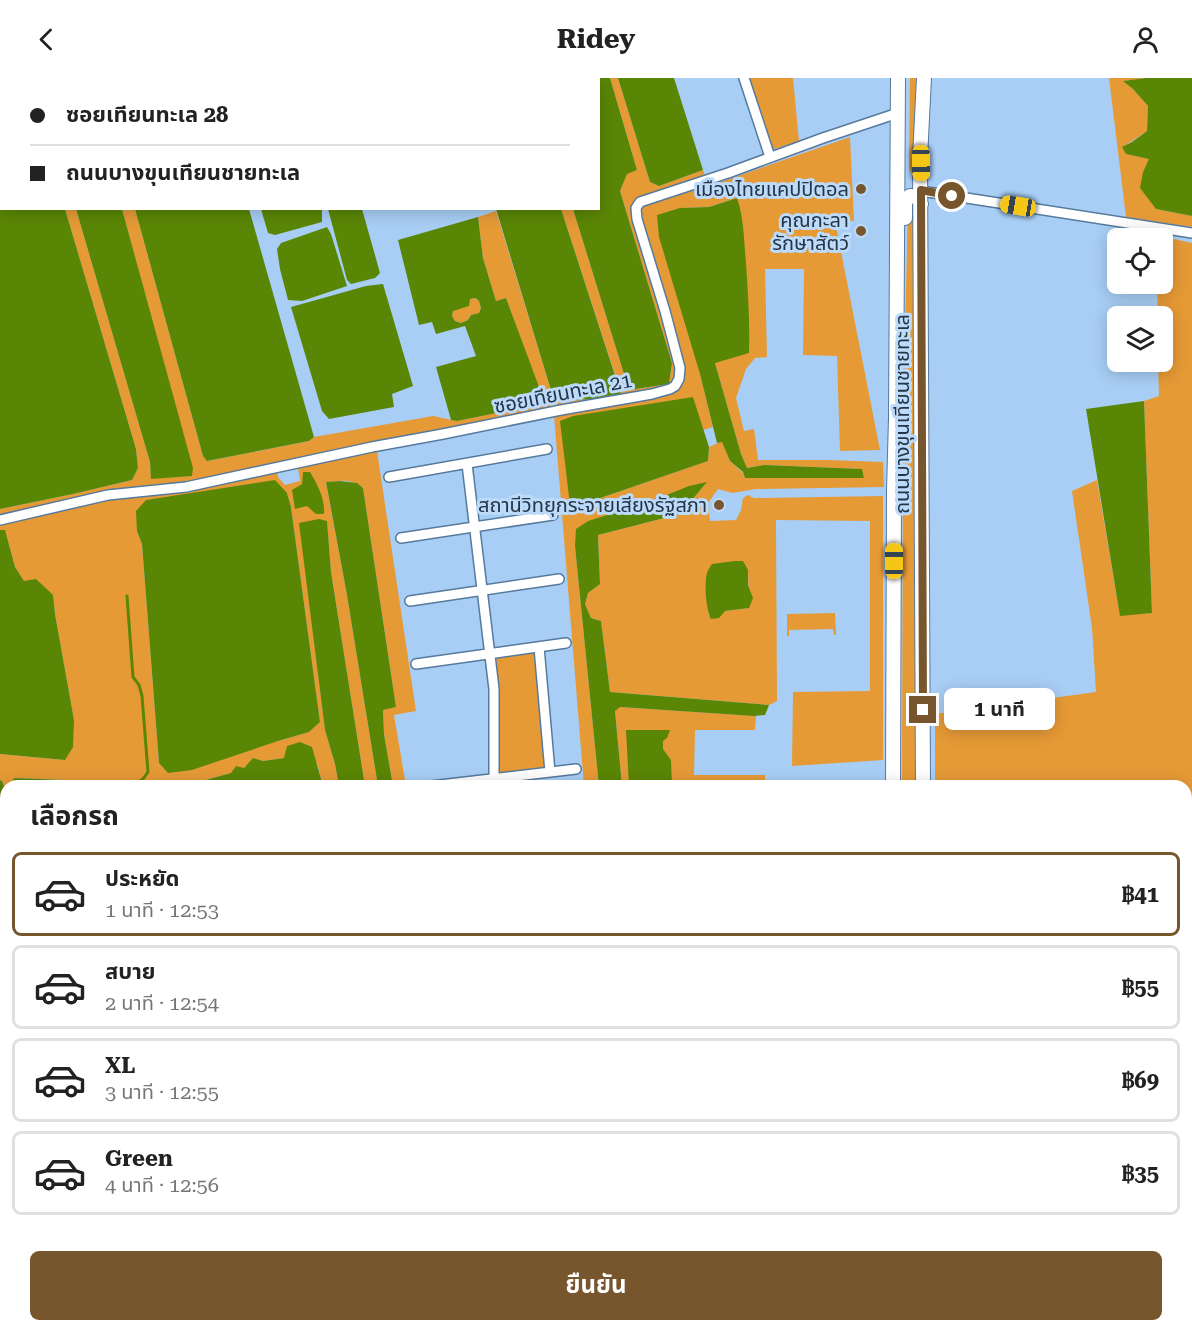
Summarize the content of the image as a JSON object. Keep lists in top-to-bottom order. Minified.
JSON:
{"streets":{"main road":["ถนนบางขุนเทียนชายทะเล"],"street":["ซอยเทียนทะเล 21"]},"crossings":[["ซอยเทียนทะเล 21","ถนนบางขุนเทียนชายทะเล"]],"places":["เมืองไทยแคปปิตอล","คุณกะลา รักษาสัตว์","สถานีวิทยุกระจายเสียงรัฐสภา"],"page":{"header":"Ridey","banner":["ซอยเทียนทะเล 28","ถนนบางขุนเทียนชายทะเล"],"bubble":"1 นาที","heading":"เลือกรถ","list":[{"name":"ประหยัด","note":"1 นาที · 12:53","value":"฿41"},{"name":"สบาย","note":"2 นาที · 12:54","value":"฿55"},{"name":"XL","note":"3 นาที · 12:55","value":"฿69"},{"name":"Green","note":"4 นาที · 12:56","value":"฿35"}],"buttons":"ยืนยัน"}}
